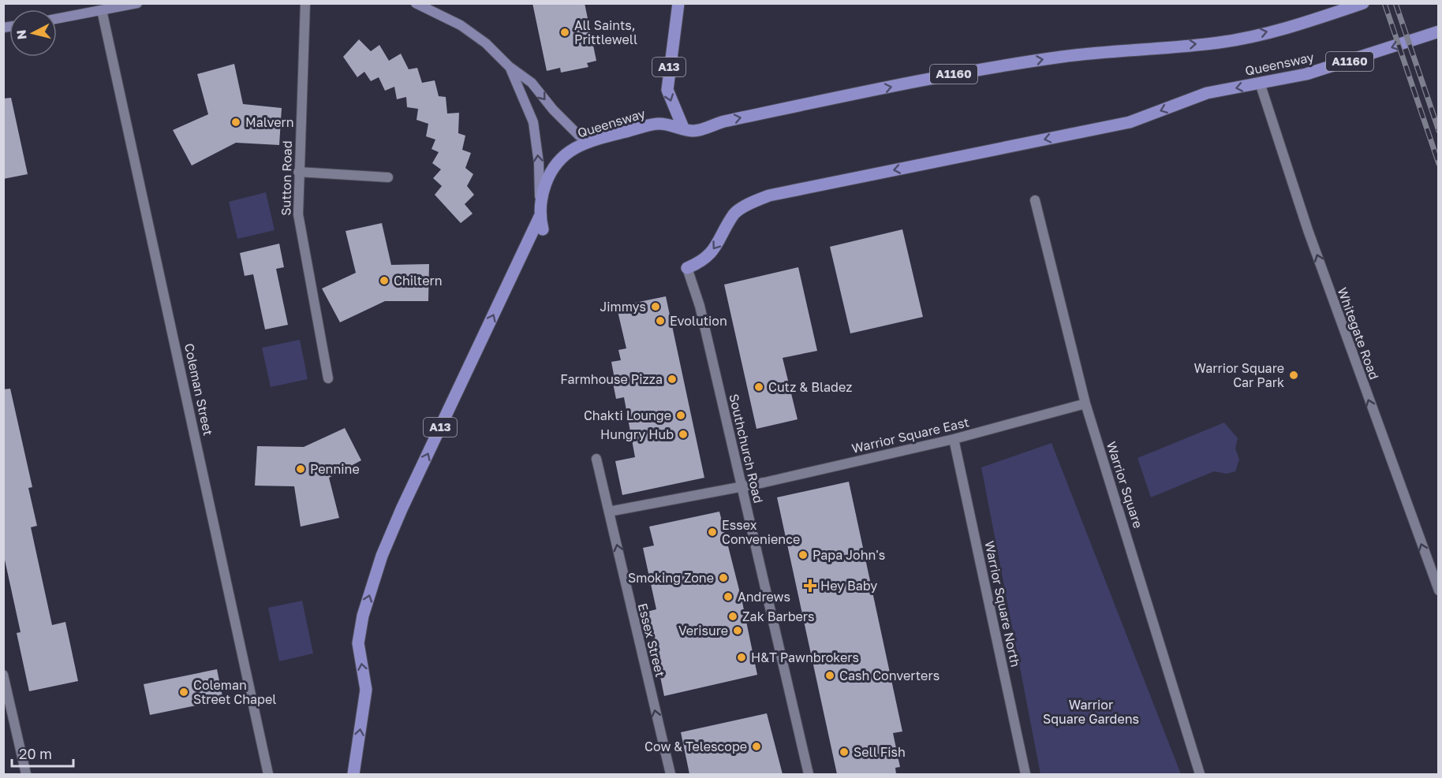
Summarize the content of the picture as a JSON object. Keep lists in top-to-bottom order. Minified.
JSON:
{"streets":{"main road":["A1160","Queensway","A13"],"street":["Sutton Road","Whitegate Road","Coleman Street","Warrior Square East","Southchurch Road","Warrior Square","Warrior Square North","Essex Street"]},"crossings":[["A1160","Queensway"],["A1160","A13"],["Queensway","A13"],["Queensway","Whitegate Road"],["Queensway","Southchurch Road"],["Warrior Square East","Southchurch Road"],["Warrior Square East","Warrior Square"],["Warrior Square East","Warrior Square North"]],"one_way":["Whitegate Road","Essex Street"],"parks":["Warrior Square Gardens"],"places":{"other":["All Saints, Prittlewell","Malvern","Chiltern","Jimmys","Evolution","Warrior Square Car Park","Farmhouse Pizza","Cutz & Bladez","Chakti Lounge","Hungry Hub","Pennine","Essex Convenience","Papa John's","Smoking Zone","Andrews","Zak Barbers","Verisure","H&T Pawnbrokers","Cash Converters","Coleman Street Chapel","Cow & Telescope","Sell Fish"],"health":["Hey Baby"]},"scale_bar":"20 m","north":"left"}
